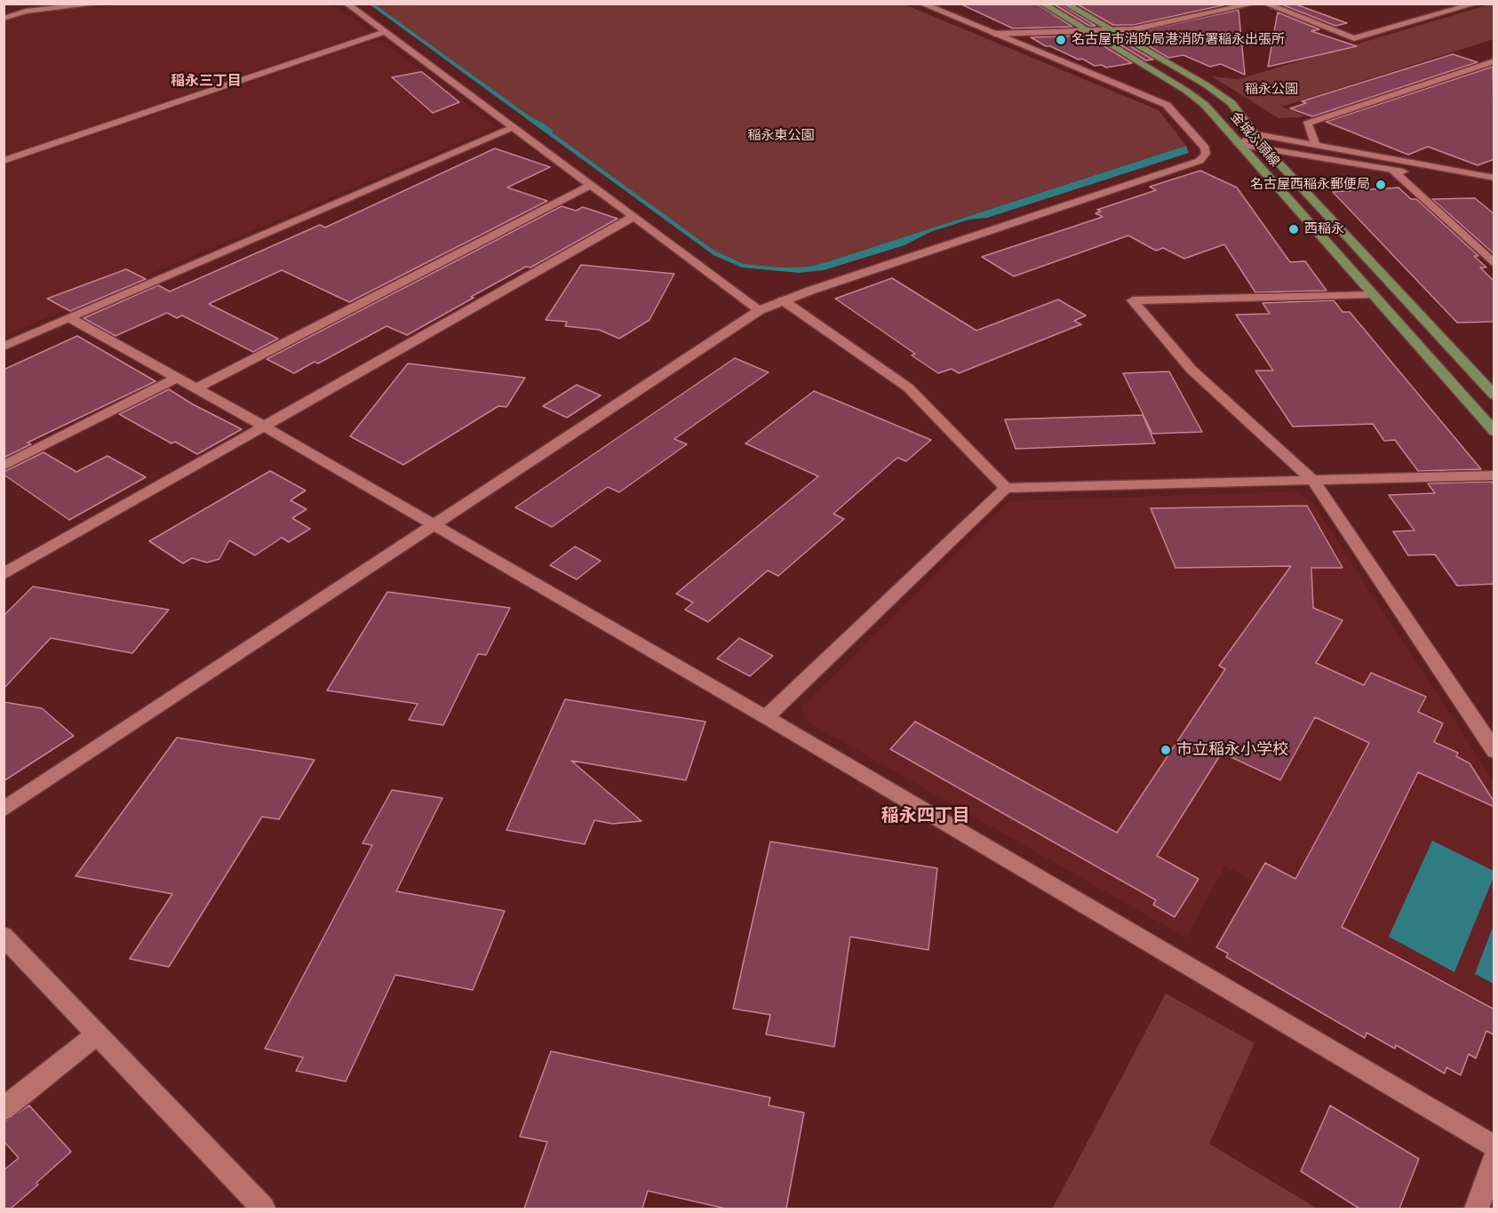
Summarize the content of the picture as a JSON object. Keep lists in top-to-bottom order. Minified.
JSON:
{"streets":{"main road":["金城ふ頭線"]},"districts":["稲永三丁目","稲永四丁目"],"parks":["稲永公園","稲永東公園"],"places":["名古屋市消防局港消防署稲永出張所","名古屋西稲永郵便局","西稲永","市立稲永小学校"]}
